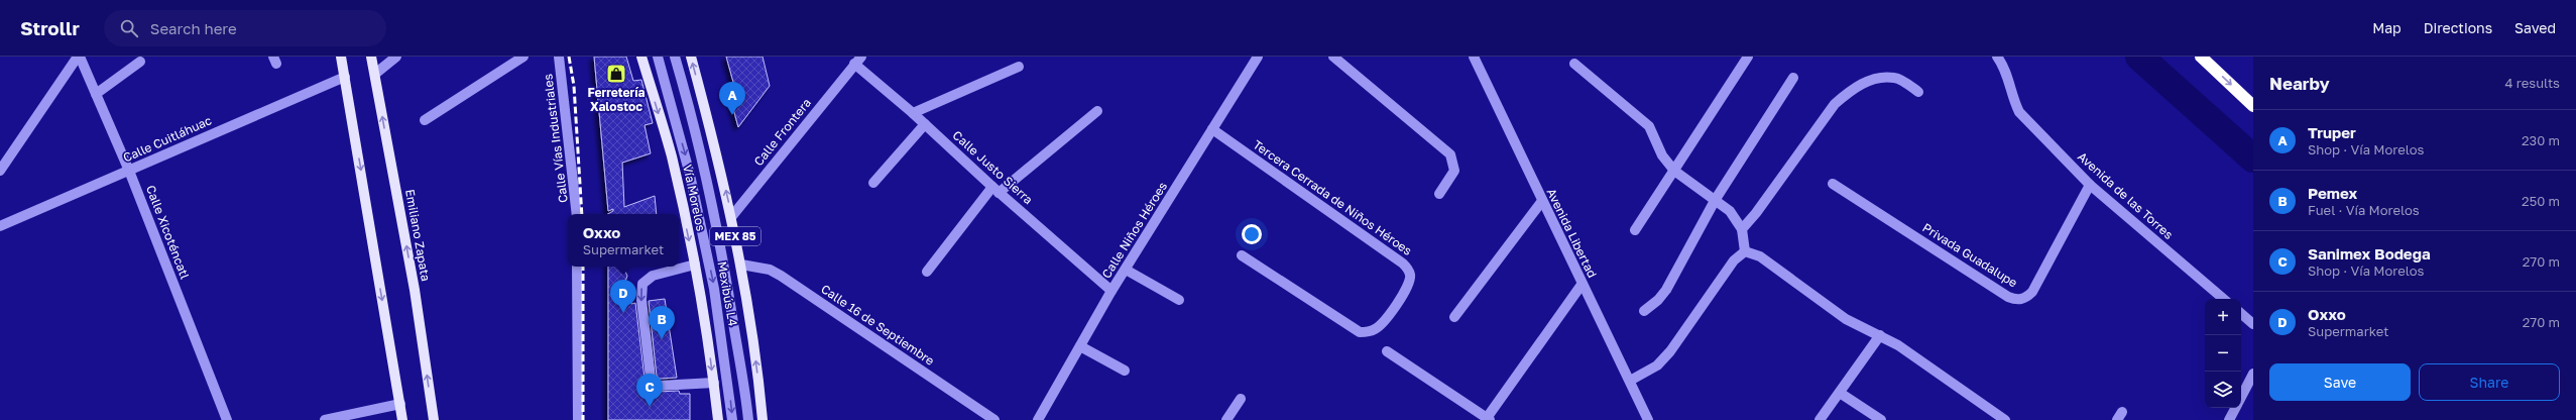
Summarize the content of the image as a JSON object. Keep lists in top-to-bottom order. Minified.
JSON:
{"streets":{"main road":["Vía Morelos","Emiliano Zapata","MEX 85"],"street":["Calle Frontera","Calle Vías Industriales","Calle Cuitláhuac","Calle Justo Sierra","Avenida de las Torres","Tercera Cerrada de Niños Héroes","Calle Niños Héroes","Calle Xicoténcatl","Avenida Libertad","Privada Guadalupe","Mexibús L4","Calle 16 de Septiembre"]},"crossings":[["Calle Frontera","Calle Justo Sierra"],["Calle Frontera","MEX 85"],["Calle Cuitláhuac","Calle Xicoténcatl"],["Calle Justo Sierra","Calle Niños Héroes"],["Avenida de las Torres","Privada Guadalupe"],["Tercera Cerrada de Niños Héroes","Calle Niños Héroes"],["MEX 85","Calle 16 de Septiembre"]],"places":{"shop":["Ferretería Xalostoc"]},"page":{"header":"Strollr","search":"Search here","nav":["Map","Directions","Saved"],"heading":["Nearby","4 results"],"pins":["A","D","B","C"],"list":[{"mark":"A","name":"Truper","note":"Shop · Vía Morelos","value":"230 m"},{"mark":"B","name":"Pemex","note":"Fuel · Vía Morelos","value":"250 m"},{"mark":"C","name":"Sanimex Bodega","note":"Shop · Vía Morelos","value":"270 m"},{"mark":"D","name":"Oxxo","note":"Supermarket","value":"270 m"}],"popup":["Oxxo","Supermarket"],"map_buttons":["+","−"],"buttons":["Save","Share"]}}
